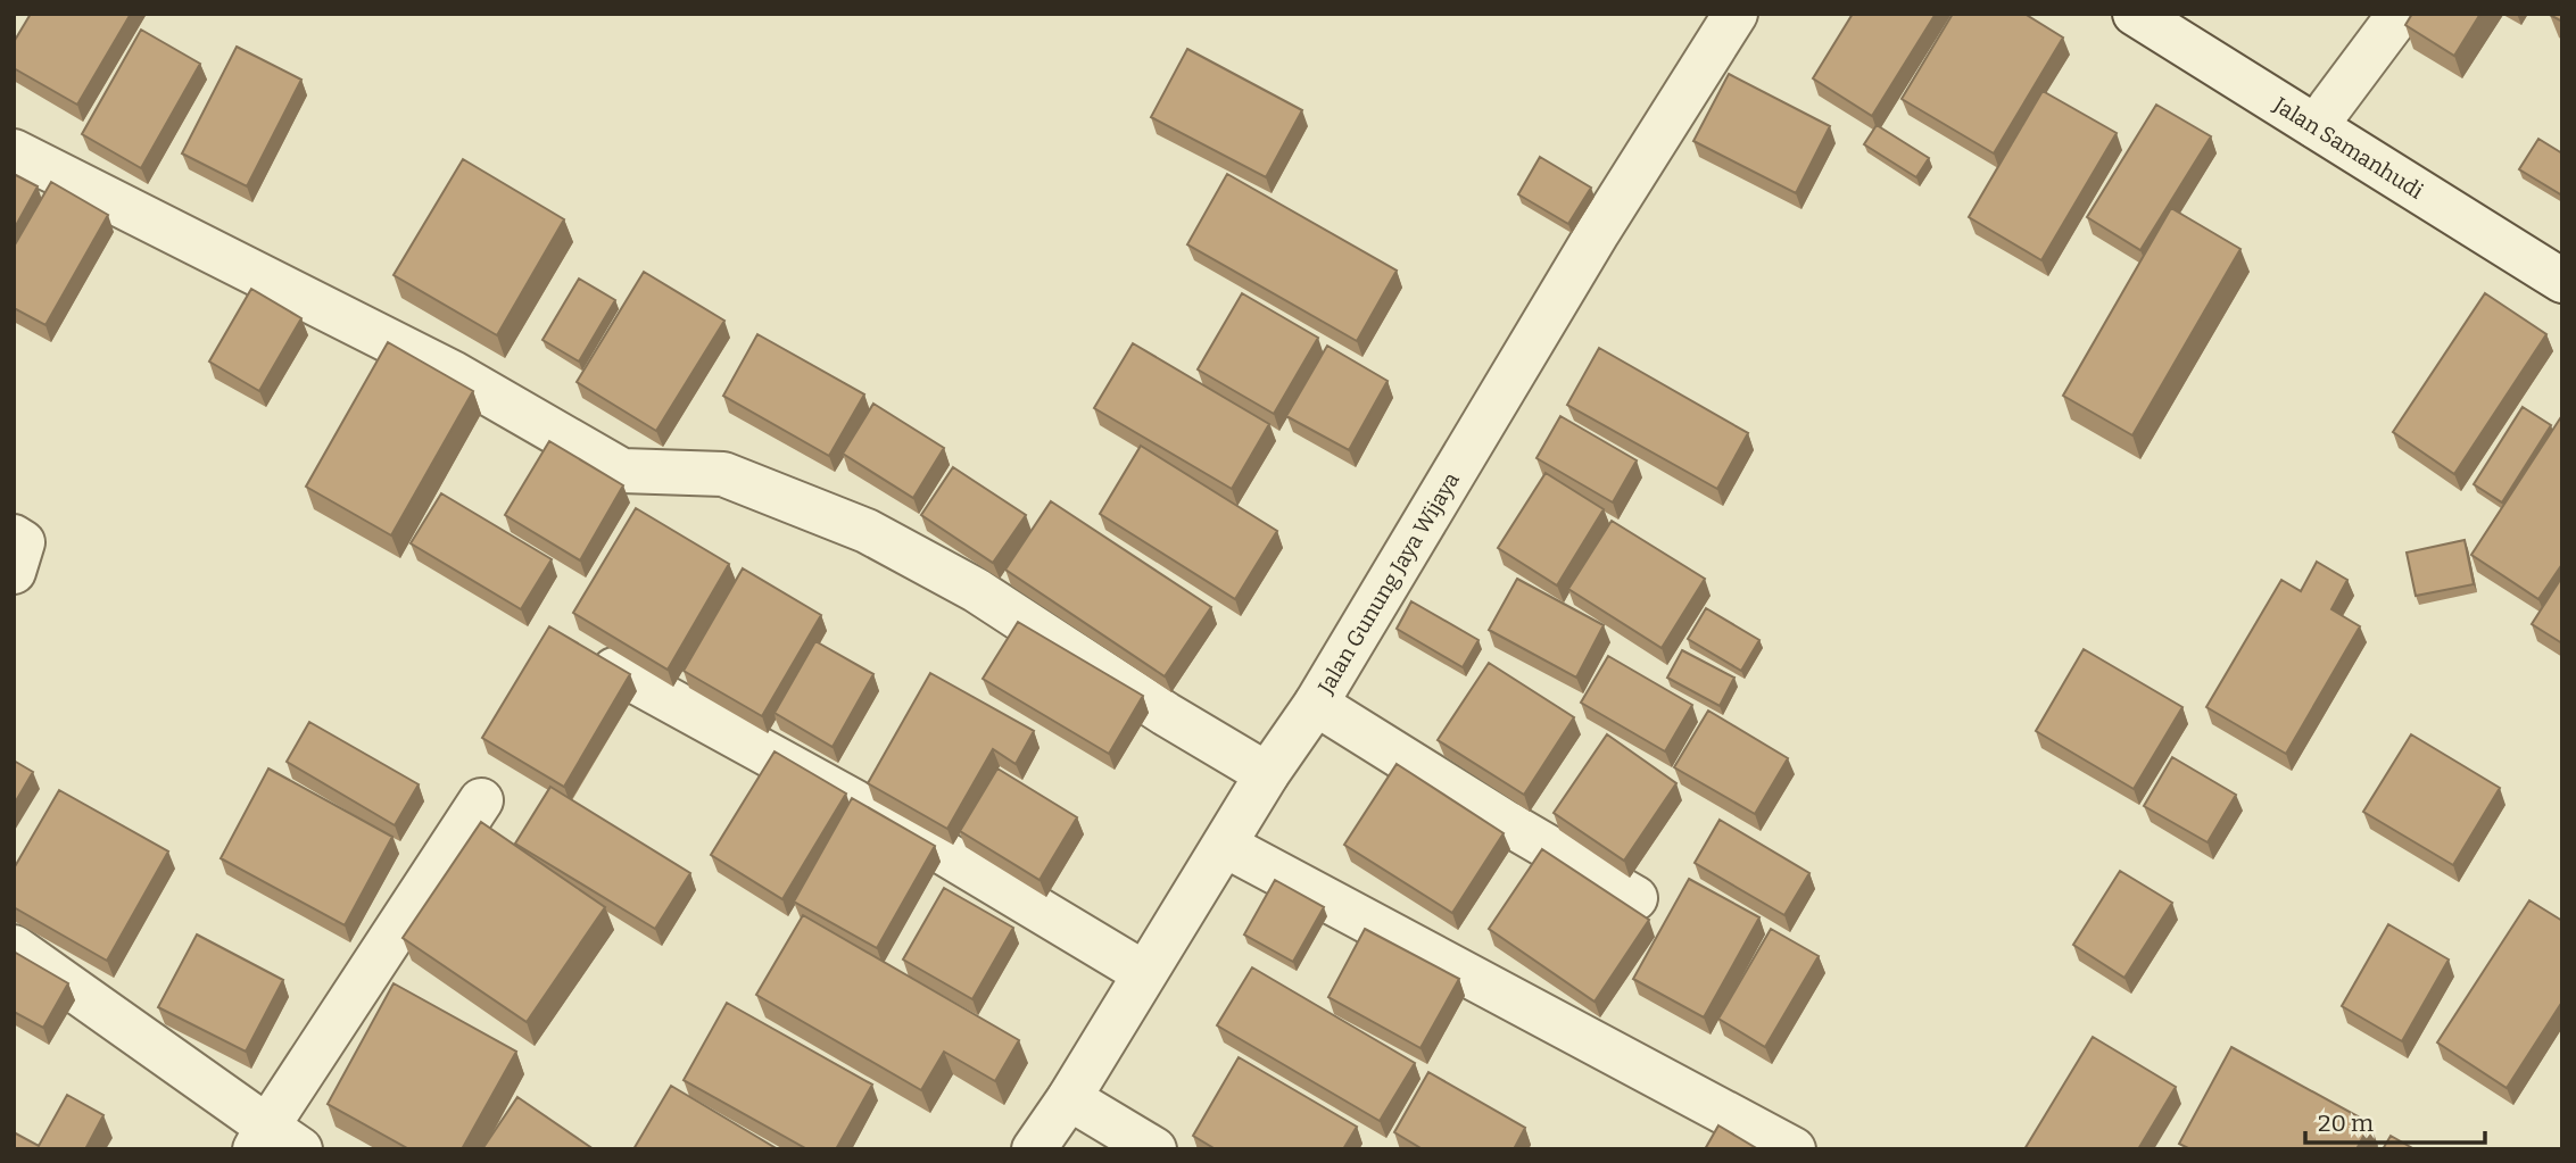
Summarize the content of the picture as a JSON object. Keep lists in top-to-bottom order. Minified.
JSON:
{"streets":{"street":["Jalan Samanhudi","Jalan Gunung Jaya Wijaya"]},"scale_bar":"20 m"}
